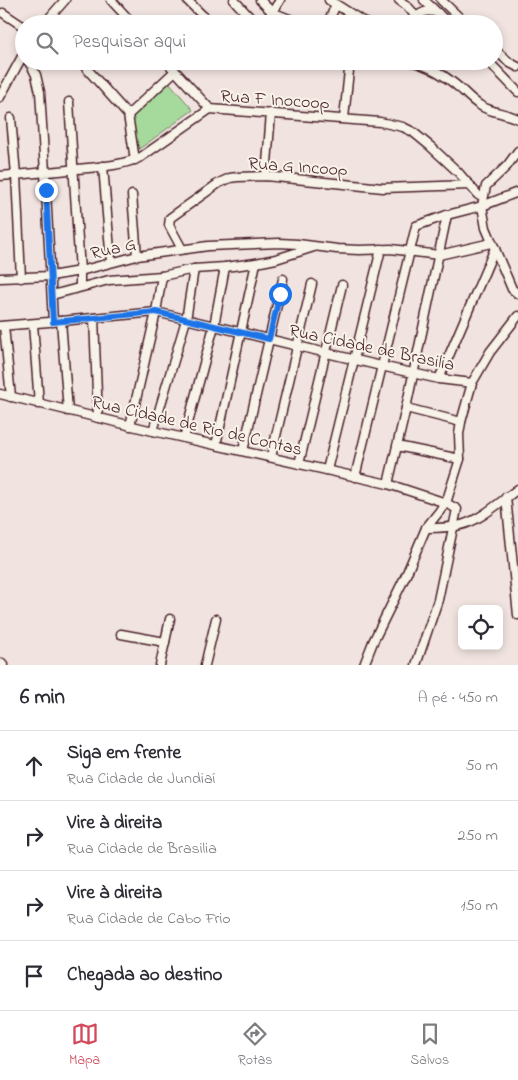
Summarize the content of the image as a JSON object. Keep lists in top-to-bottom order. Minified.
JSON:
{"streets":{"street":["Rua F Inocoop","Rua G Incoop","Rua G","Rua Cidade de Brasilia","Rua Cidade de Rio de Contas"]},"crossings":[["Rua F Inocoop","Rua G Incoop"],["Rua G Incoop","Rua G"]],"page":{"search":"Pesquisar aqui","heading":["6 min","A pé · 450 m"],"list":[["Siga em frente","Rua Cidade de Jundiaí","50 m"],["Vire à direita","Rua Cidade de Brasilia","250 m"],["Vire à direita","Rua Cidade de Cabo Frio","150 m"],"Chegada ao destino"],"nav":["Mapa","Rotas","Salvos"]}}
